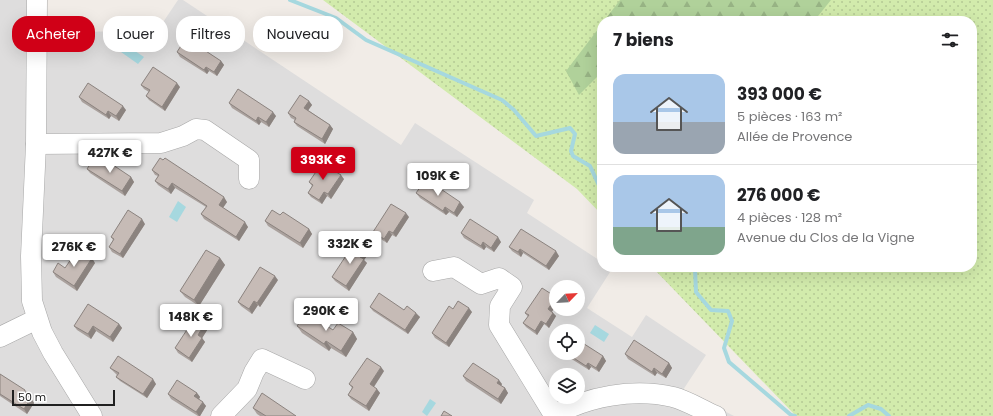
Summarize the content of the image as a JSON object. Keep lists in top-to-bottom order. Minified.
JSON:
{"scale_bar":"50 m","north":"top right","page":{"chip":["Acheter","Louer","Filtres","Nouveau"],"heading":"7 biens","list":[{"name":"393 000 €","note":"5 pièces · 163 m² · Allée de Provence"},{"name":"276 000 €","note":"4 pièces · 128 m² · Avenue du Clos de la Vigne"}],"price":["427K €","393K €","109K €","332K €","276K €","290K €","148K €"],"scale":"50 m"}}
